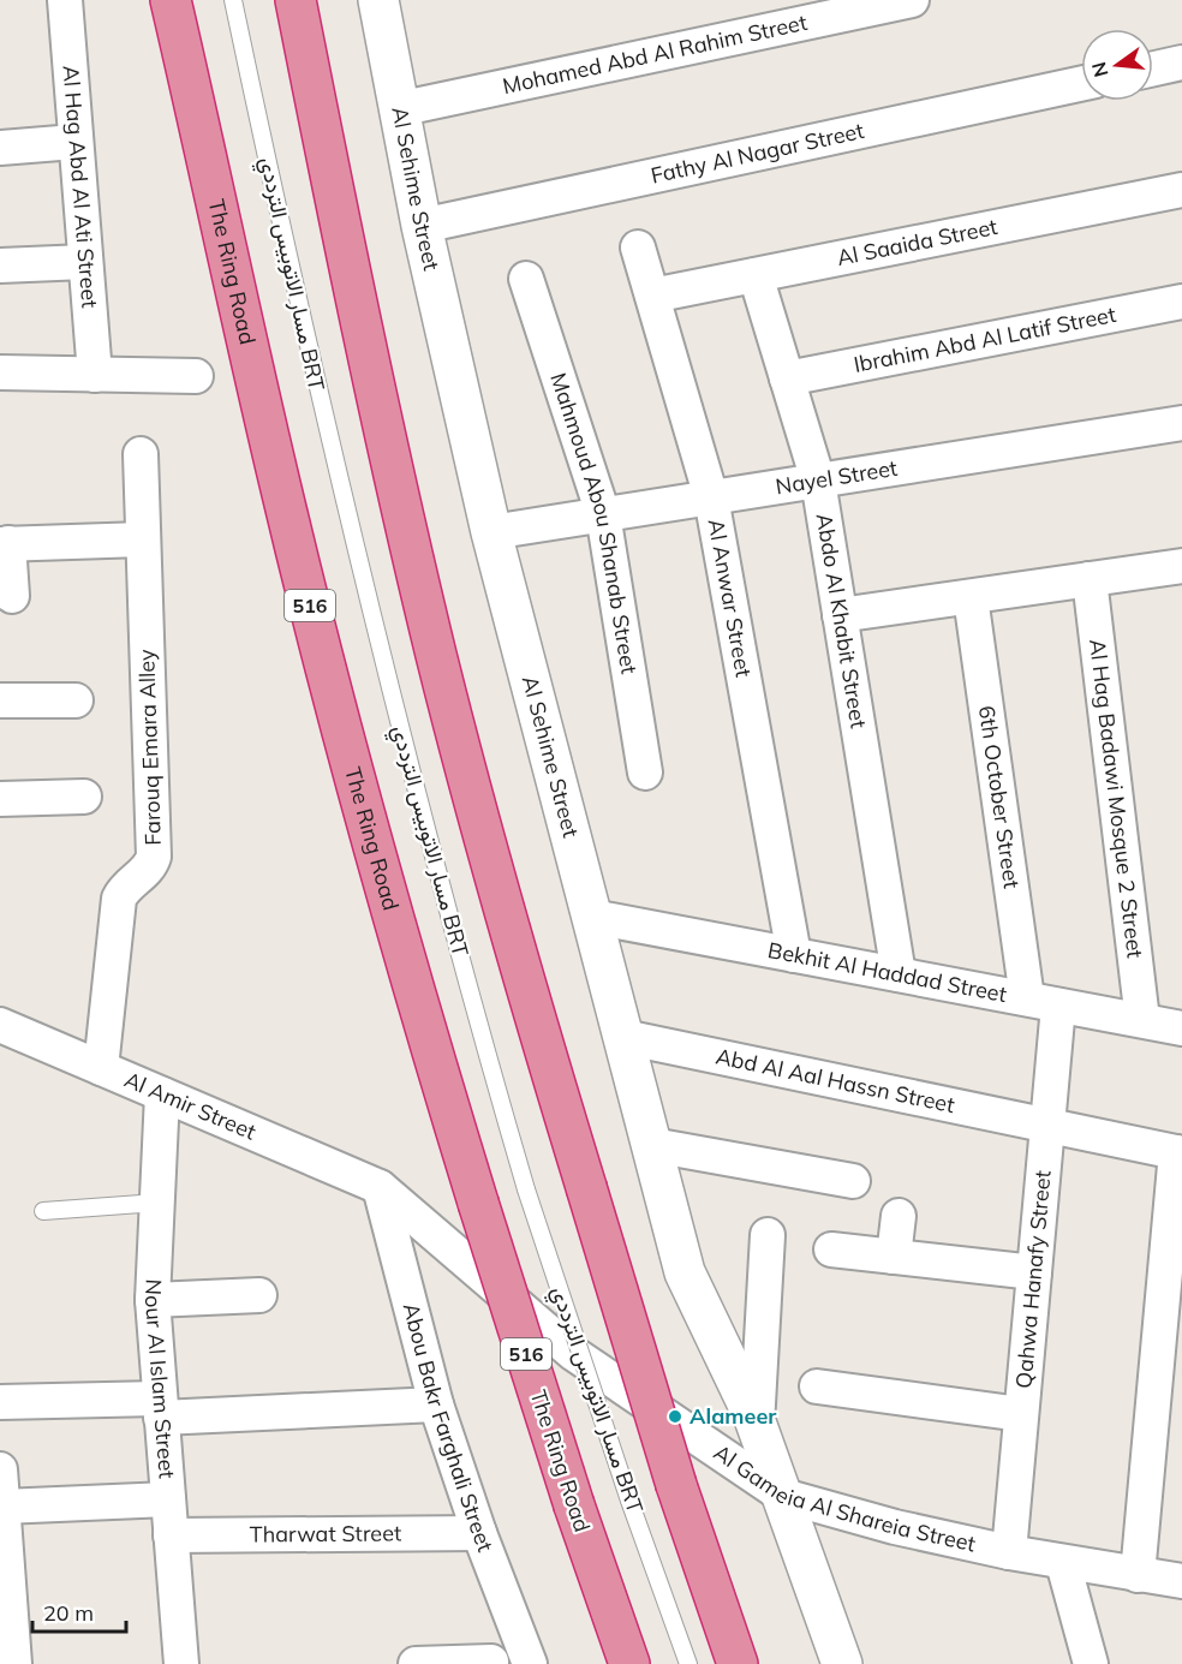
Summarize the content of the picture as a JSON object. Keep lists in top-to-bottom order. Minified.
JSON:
{"streets":{"highway":["The Ring Road","516"],"street":["Mohamed Abd Al Rahim Street","Fathy Al Nagar Street","Al Hag Abd Al Ati Street","Al Sehime Street","Al Saaida Street","Ibrahim Abd Al Latif Street","Nayel Street","Mahmoud Abou Shanab Street","Al Anwar Street","Abdo Al Khabit Street","Farouq Emara Alley","6th October Street","Al Hag Badawi Mosque 2 Street","Bekhit Al Haddad Street","Abd Al Aal Hassn Street","Al Amir Street","Qahwa Hanafy Street","Nour Al Islam Street","Abou Bakr Farghali Street","Al Gameia Al Shareia Street","Tharwat Street"],"lane":["مسار الاتوبيس الترددي BRT"]},"crossings":[["Mohamed Abd Al Rahim Street","Al Sehime Street"],["Fathy Al Nagar Street","Al Sehime Street"],["Al Sehime Street","Nayel Street"],["Al Sehime Street","Bekhit Al Haddad Street"],["Al Sehime Street","Abd Al Aal Hassn Street"],["Al Sehime Street","Al Gameia Al Shareia Street"],["Al Saaida Street","Al Anwar Street"],["Al Saaida Street","Abdo Al Khabit Street"],["Ibrahim Abd Al Latif Street","Abdo Al Khabit Street"],["Nayel Street","Mahmoud Abou Shanab Street"],["Nayel Street","Al Anwar Street"],["Nayel Street","Abdo Al Khabit Street"],["Al Anwar Street","Bekhit Al Haddad Street"],["Abdo Al Khabit Street","Bekhit Al Haddad Street"],["Farouq Emara Alley","Al Amir Street"],["6th October Street","Bekhit Al Haddad Street"],["6th October Street","Qahwa Hanafy Street"],["Al Hag Badawi Mosque 2 Street","Bekhit Al Haddad Street"],["Bekhit Al Haddad Street","Qahwa Hanafy Street"],["Abd Al Aal Hassn Street","Qahwa Hanafy Street"],["Al Amir Street","Nour Al Islam Street"],["Al Amir Street","Abou Bakr Farghali Street"],["Al Amir Street","Al Gameia Al Shareia Street"],["Qahwa Hanafy Street","Al Gameia Al Shareia Street"],["Nour Al Islam Street","Tharwat Street"],["Abou Bakr Farghali Street","Al Gameia Al Shareia Street"],["Abou Bakr Farghali Street","Tharwat Street"]],"places":["Alameer"],"scale_bar":"20 m","north":"left"}
